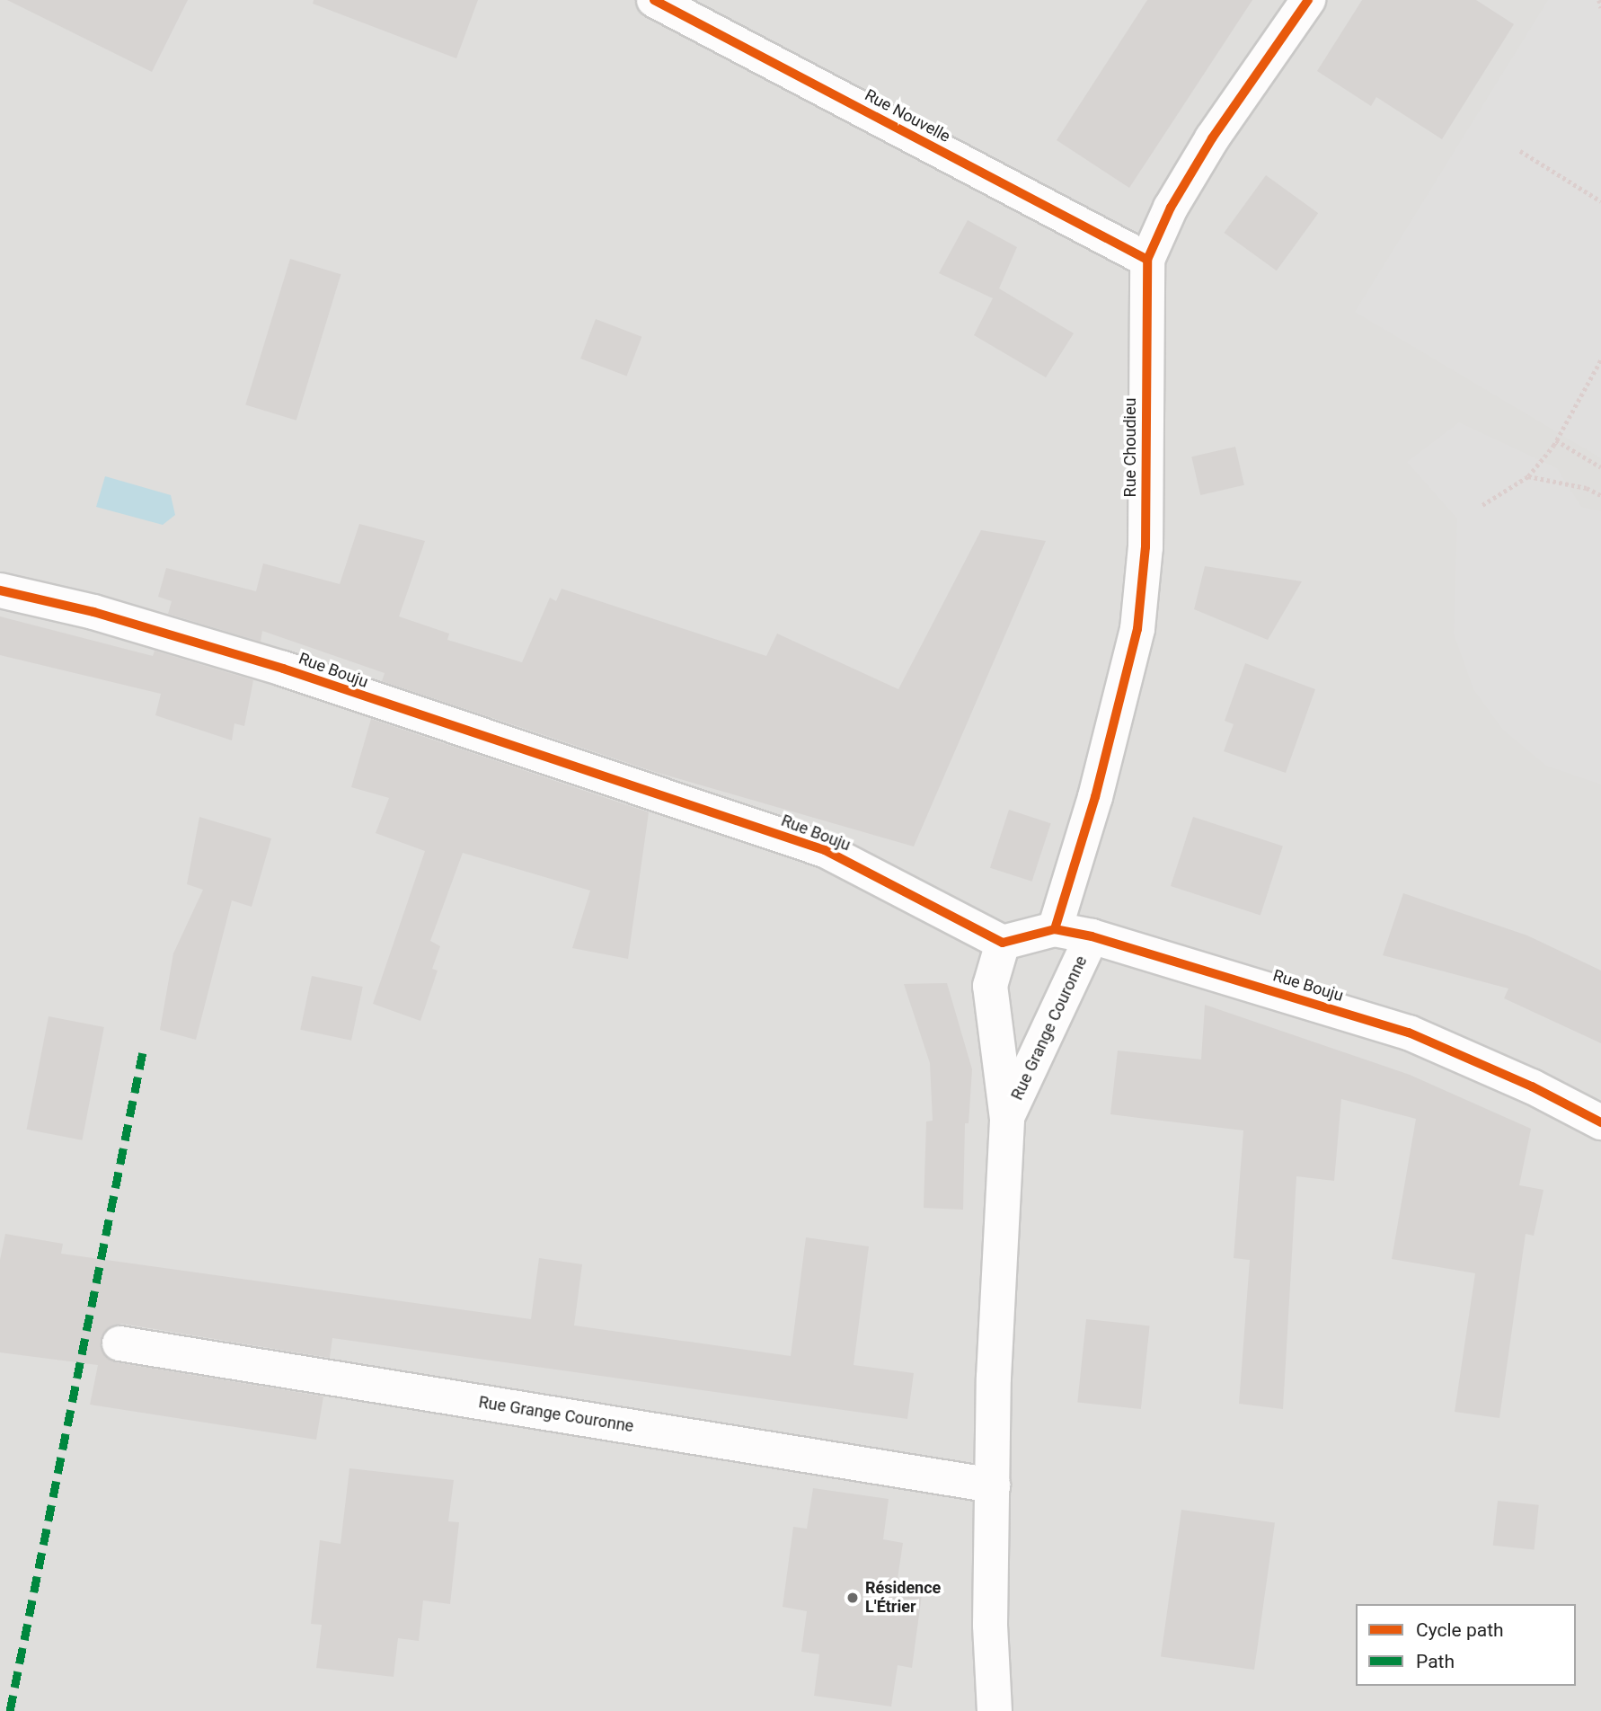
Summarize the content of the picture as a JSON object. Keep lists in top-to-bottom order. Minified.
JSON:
{"streets":{"street":["Rue Nouvelle","Rue Choudieu","Rue Bouju","Rue Grange Couronne"]},"crossings":[["Rue Nouvelle","Rue Choudieu"],["Rue Choudieu","Rue Bouju"],["Rue Bouju","Rue Grange Couronne"]],"places":["Résidence L'Étrier"],"legend":["Cycle path","Path"]}
